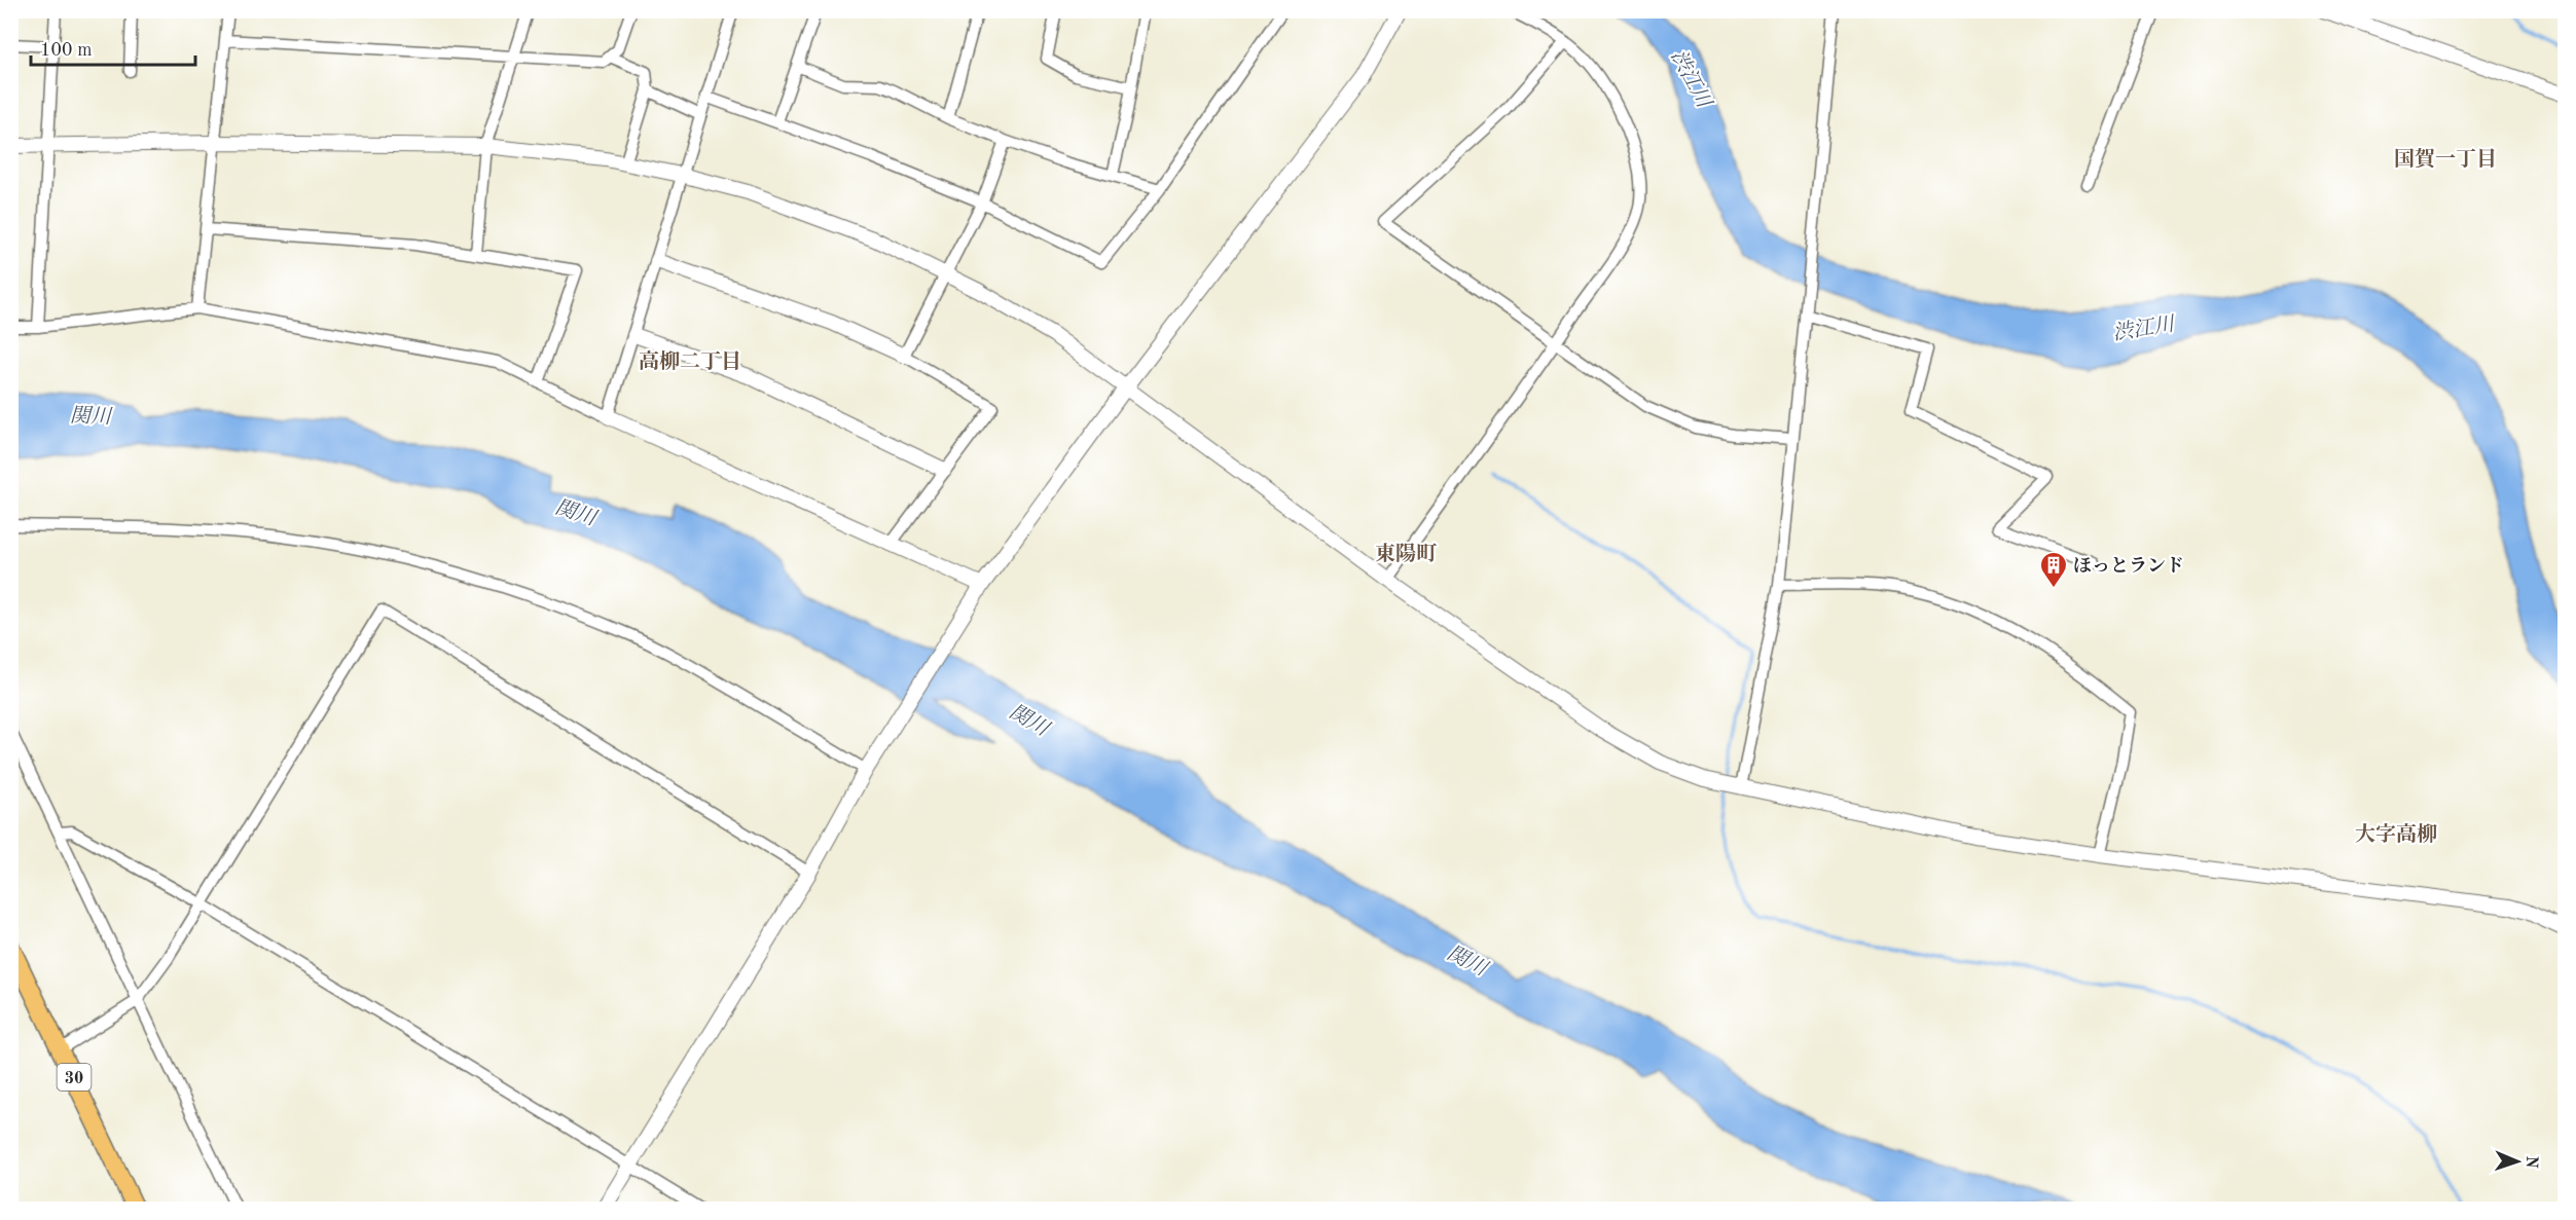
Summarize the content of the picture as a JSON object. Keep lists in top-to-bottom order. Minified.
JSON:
{"streets":{"main road":["30"]},"districts":["国賀一丁目","高柳二丁目","東陽町","大字高柳"],"water":["渋江川","関川"],"places":{"building":["ほっとランド"]},"scale_bar":"100 m","north":"right"}
